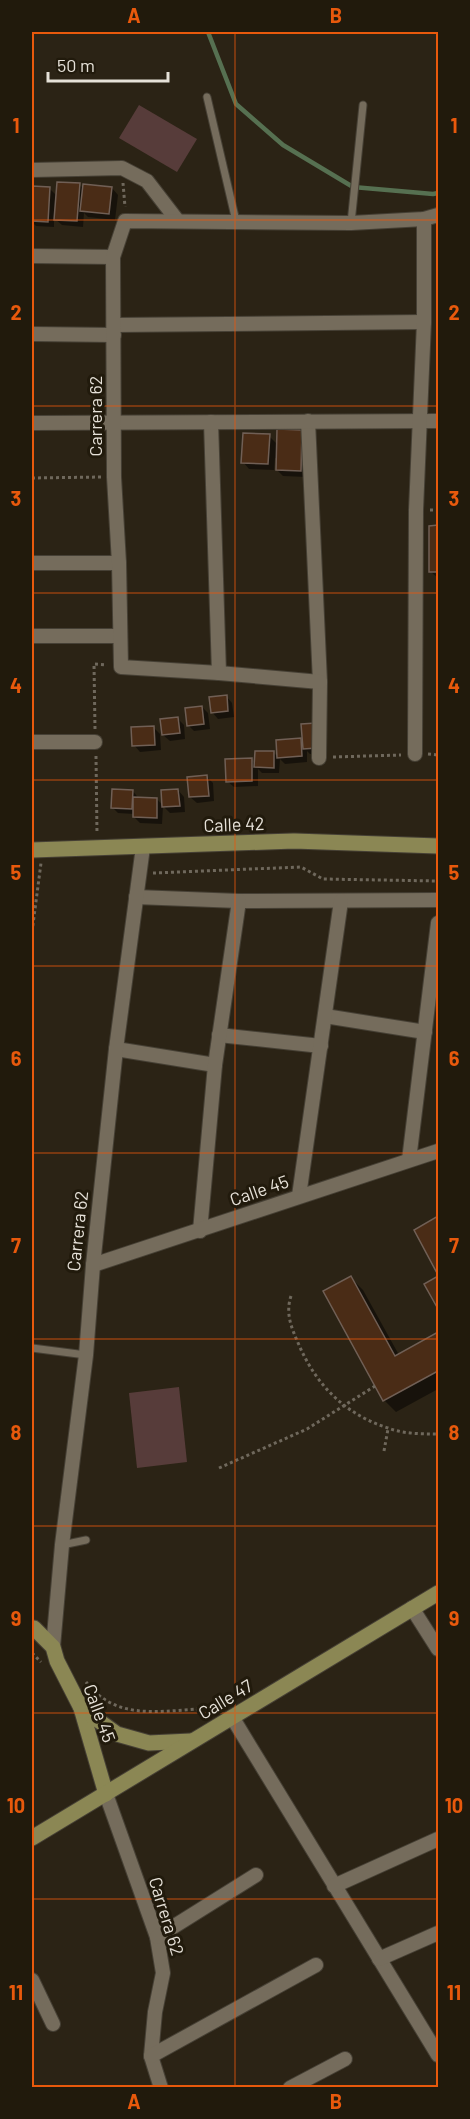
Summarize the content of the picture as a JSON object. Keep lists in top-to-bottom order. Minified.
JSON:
{"streets":{"street":["Carrera 62","Calle 42","Calle 45","Calle 47"]},"crossings":[["Carrera 62","Calle 42"],["Carrera 62","Calle 45"],["Carrera 62","Calle 47"],["Calle 45","Calle 47"]],"scale_bar":"50 m","grid":{"columns":["A","B"],"rows":["1","2","3","4","5","6","7","8","9","10","11"]}}
